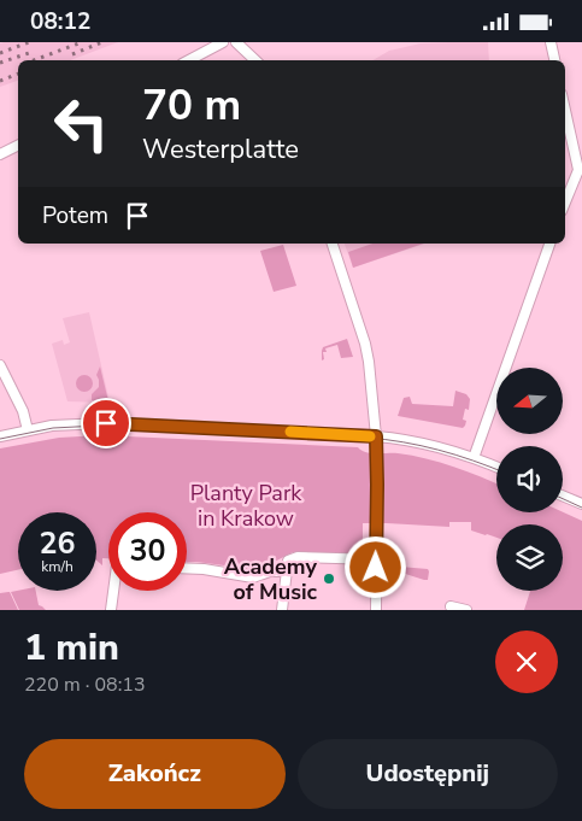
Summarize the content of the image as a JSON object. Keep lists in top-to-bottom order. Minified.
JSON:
{"parks":["Planty Park in Krakow"],"places":["Academy of Music"],"north":"left","page":{"status":"08:12","turn":["70 m","Westerplatte"],"then":"Potem","speed":"26 km/h","limit":"30","heading":["1 min","220 m · 08:13"],"buttons":["Zakończ","Udostępnij"]}}
